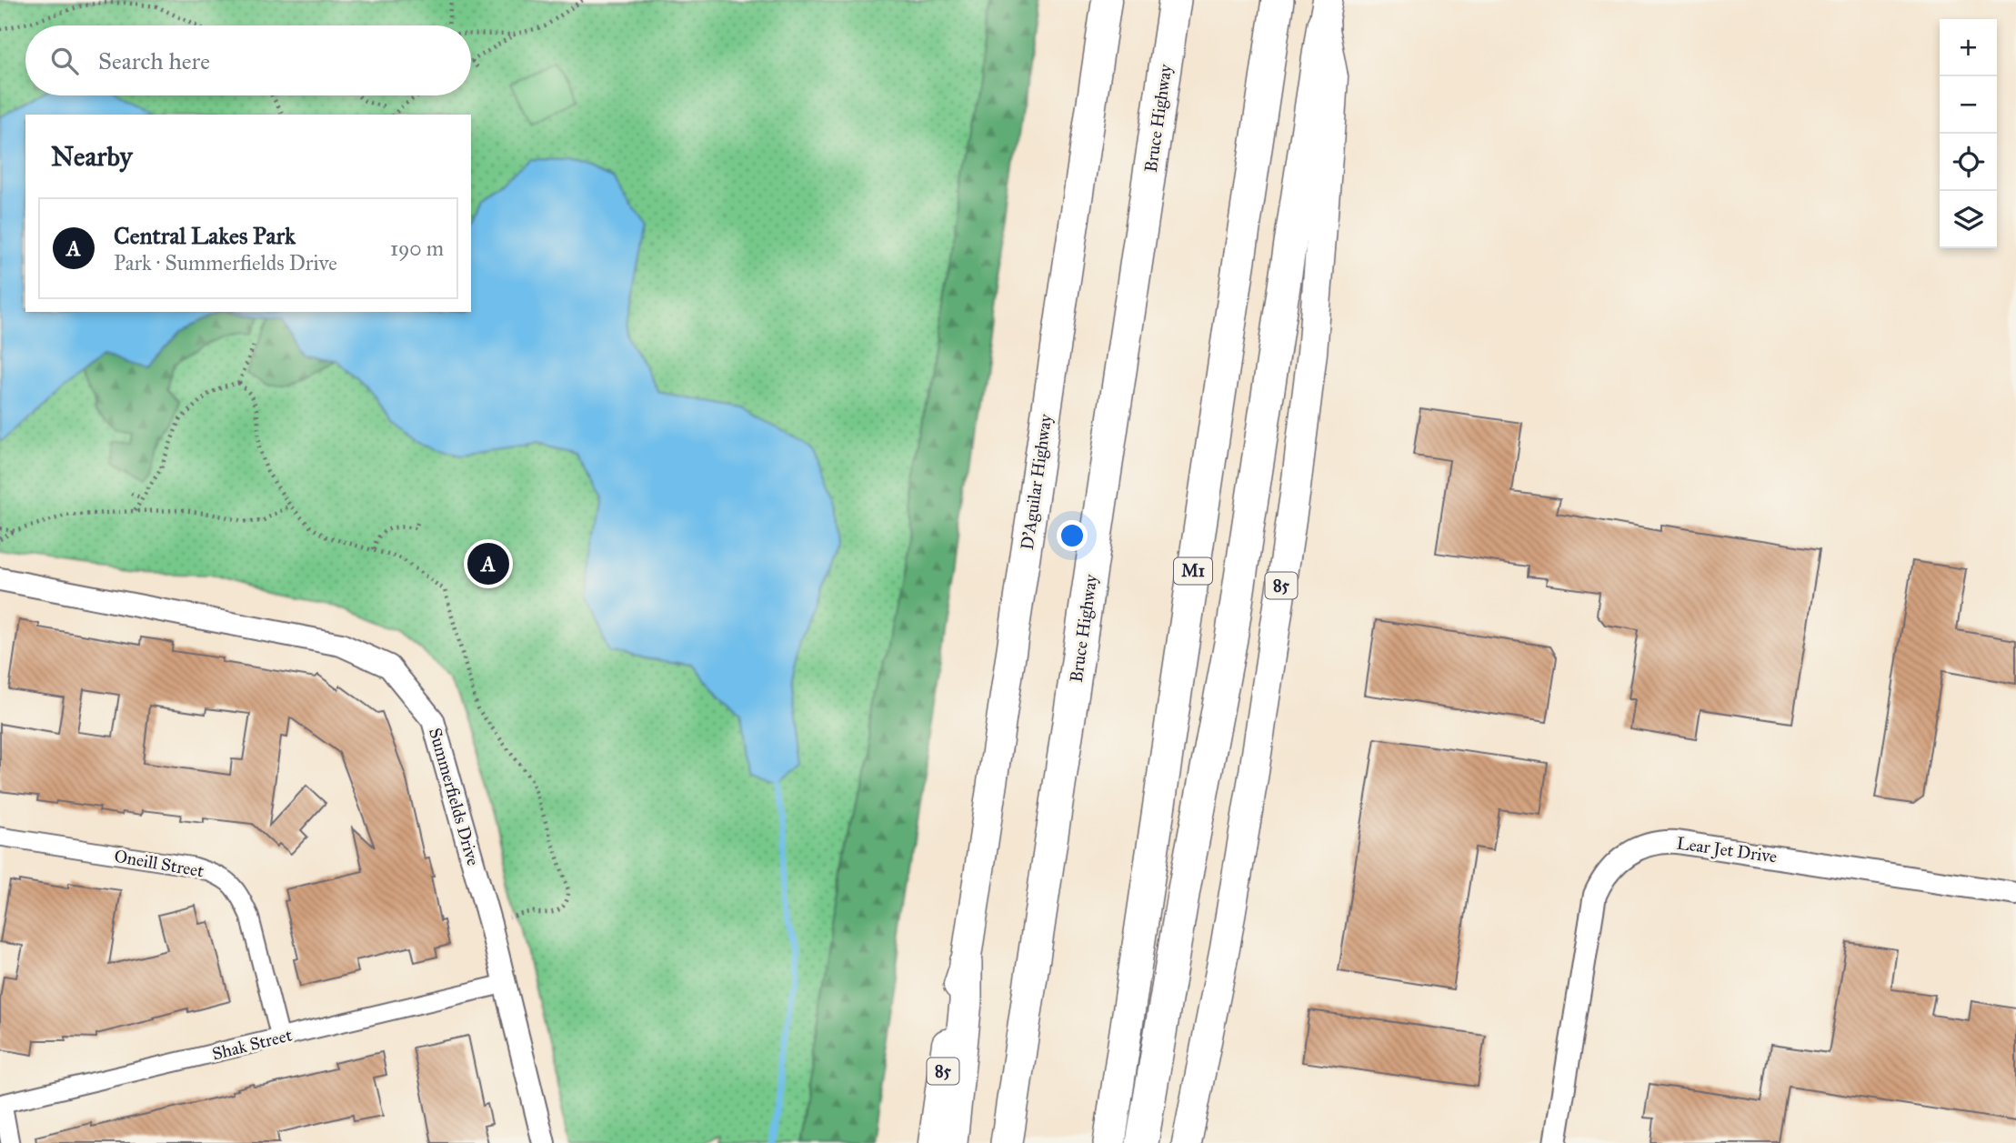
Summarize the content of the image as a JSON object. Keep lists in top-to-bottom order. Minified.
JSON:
{"streets":{"highway":["Bruce Highway","D'Aguilar Highway","M1","85"],"street":["Summerfields Drive","Lear Jet Drive","Oneill Street","Shak Street"]},"crossings":[["D'Aguilar Highway","85"],["Summerfields Drive","Shak Street"],["Oneill Street","Shak Street"]],"page":{"map_buttons":["+","−"],"search":"Search here","heading":"Nearby","list":[{"mark":"A","name":"Central Lakes Park","note":"Park · Summerfields Drive","value":"190 m"}],"pins":"A"}}
